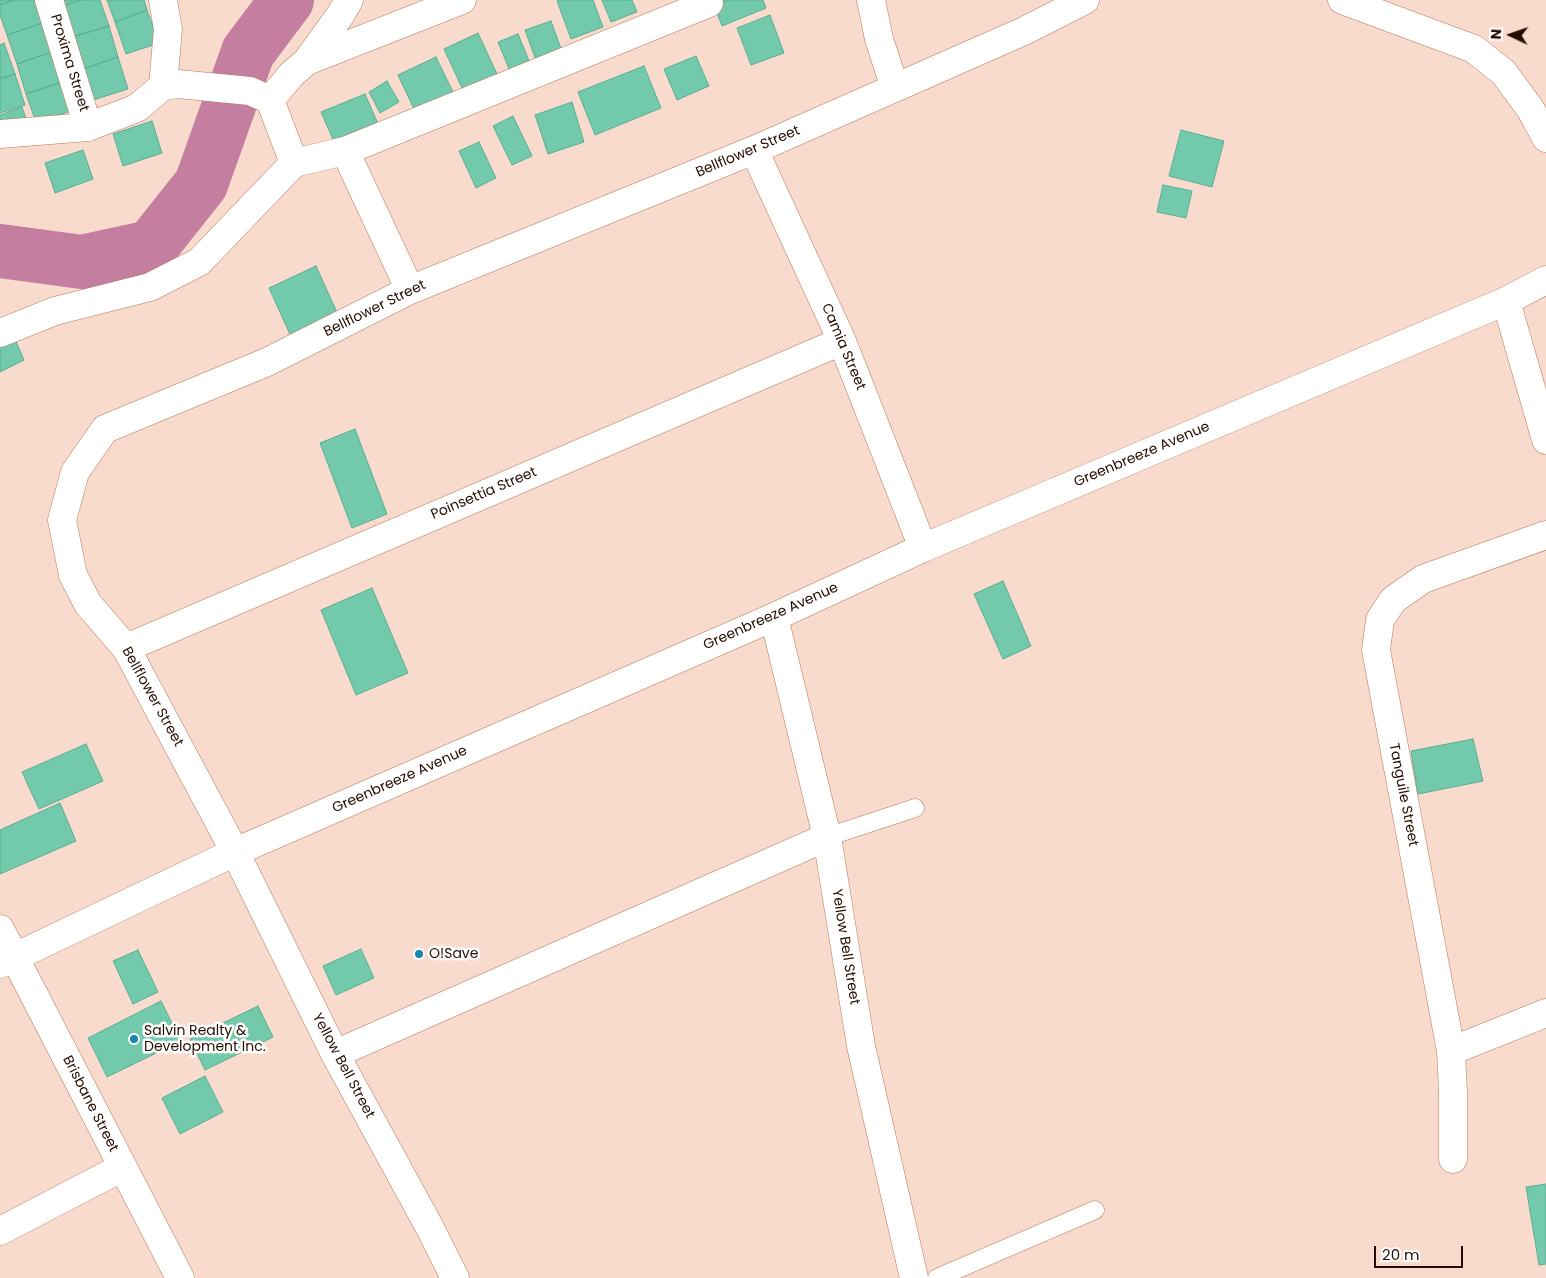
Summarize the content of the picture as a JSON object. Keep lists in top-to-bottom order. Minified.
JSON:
{"streets":{"street":["Proxima Street","Bellflower Street","Camia Street","Greenbreeze Avenue","Poinsettia Street","Tanguile Street","Yellow Bell Street","Brisbane Street"]},"crossings":[["Bellflower Street","Camia Street"],["Bellflower Street","Greenbreeze Avenue"],["Bellflower Street","Poinsettia Street"],["Bellflower Street","Yellow Bell Street"],["Camia Street","Greenbreeze Avenue"],["Camia Street","Poinsettia Street"],["Greenbreeze Avenue","Yellow Bell Street"],["Greenbreeze Avenue","Brisbane Street"]],"places":["O!Save","Salvin Realty & Development Inc."],"scale_bar":"20 m","north":"left"}
